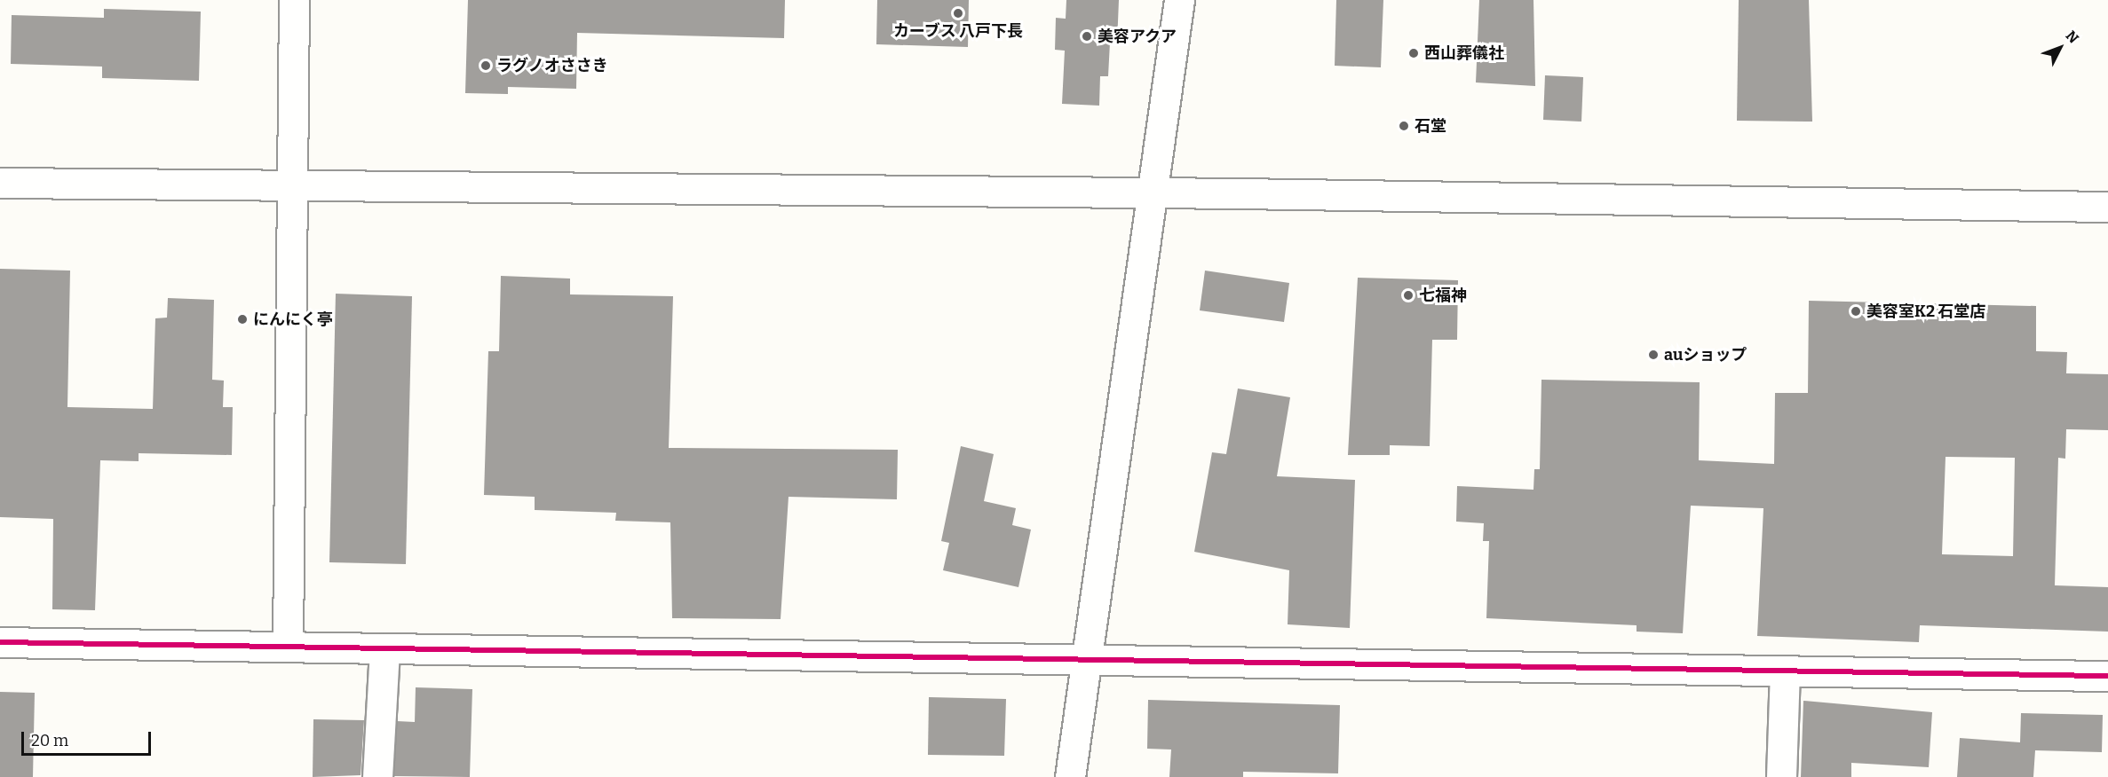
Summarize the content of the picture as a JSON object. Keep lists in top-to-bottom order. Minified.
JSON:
{"places":["カーブス 八戸下長","美容アクア","西山葬儀社","ラグノオささき","石堂","七福神","美容室K2 石堂店","にんにく亭","auショップ"],"scale_bar":"20 m","north":"top right"}
